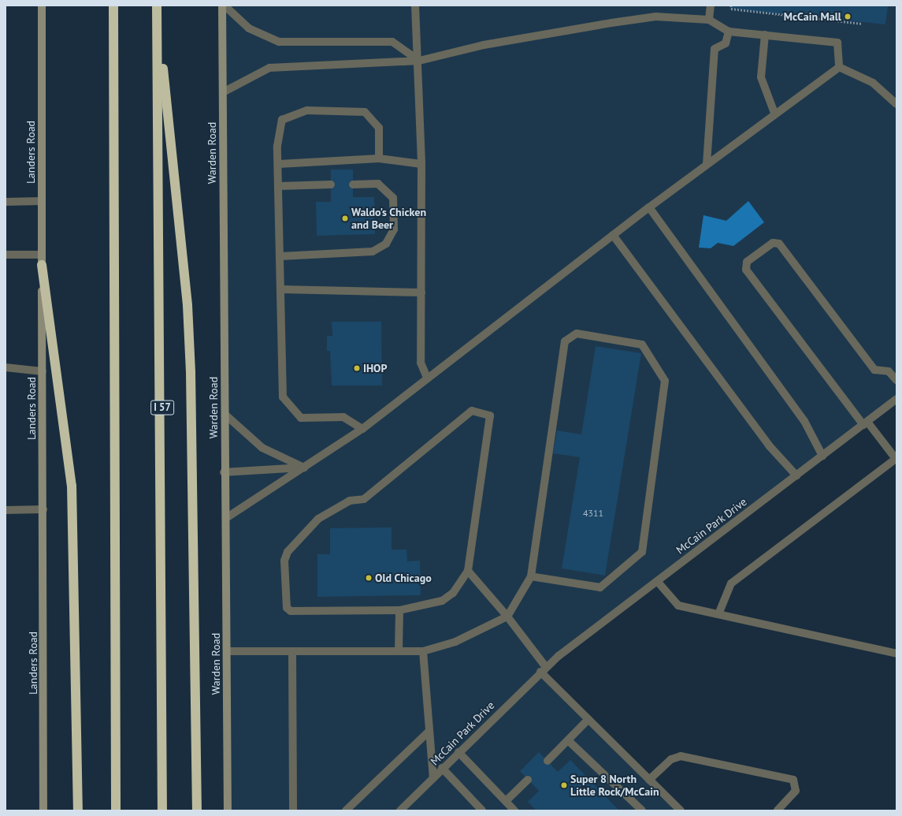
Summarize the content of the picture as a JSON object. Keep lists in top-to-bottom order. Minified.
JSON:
{"streets":{"highway":["I 57"],"main road":["Landers Road","Warden Road"],"street":["McCain Park Drive"]},"places":["McCain Mall","Waldo's Chicken and Beer","IHOP","Old Chicago","Super 8 North Little Rock/McCain"],"house_numbers":["4311"]}
